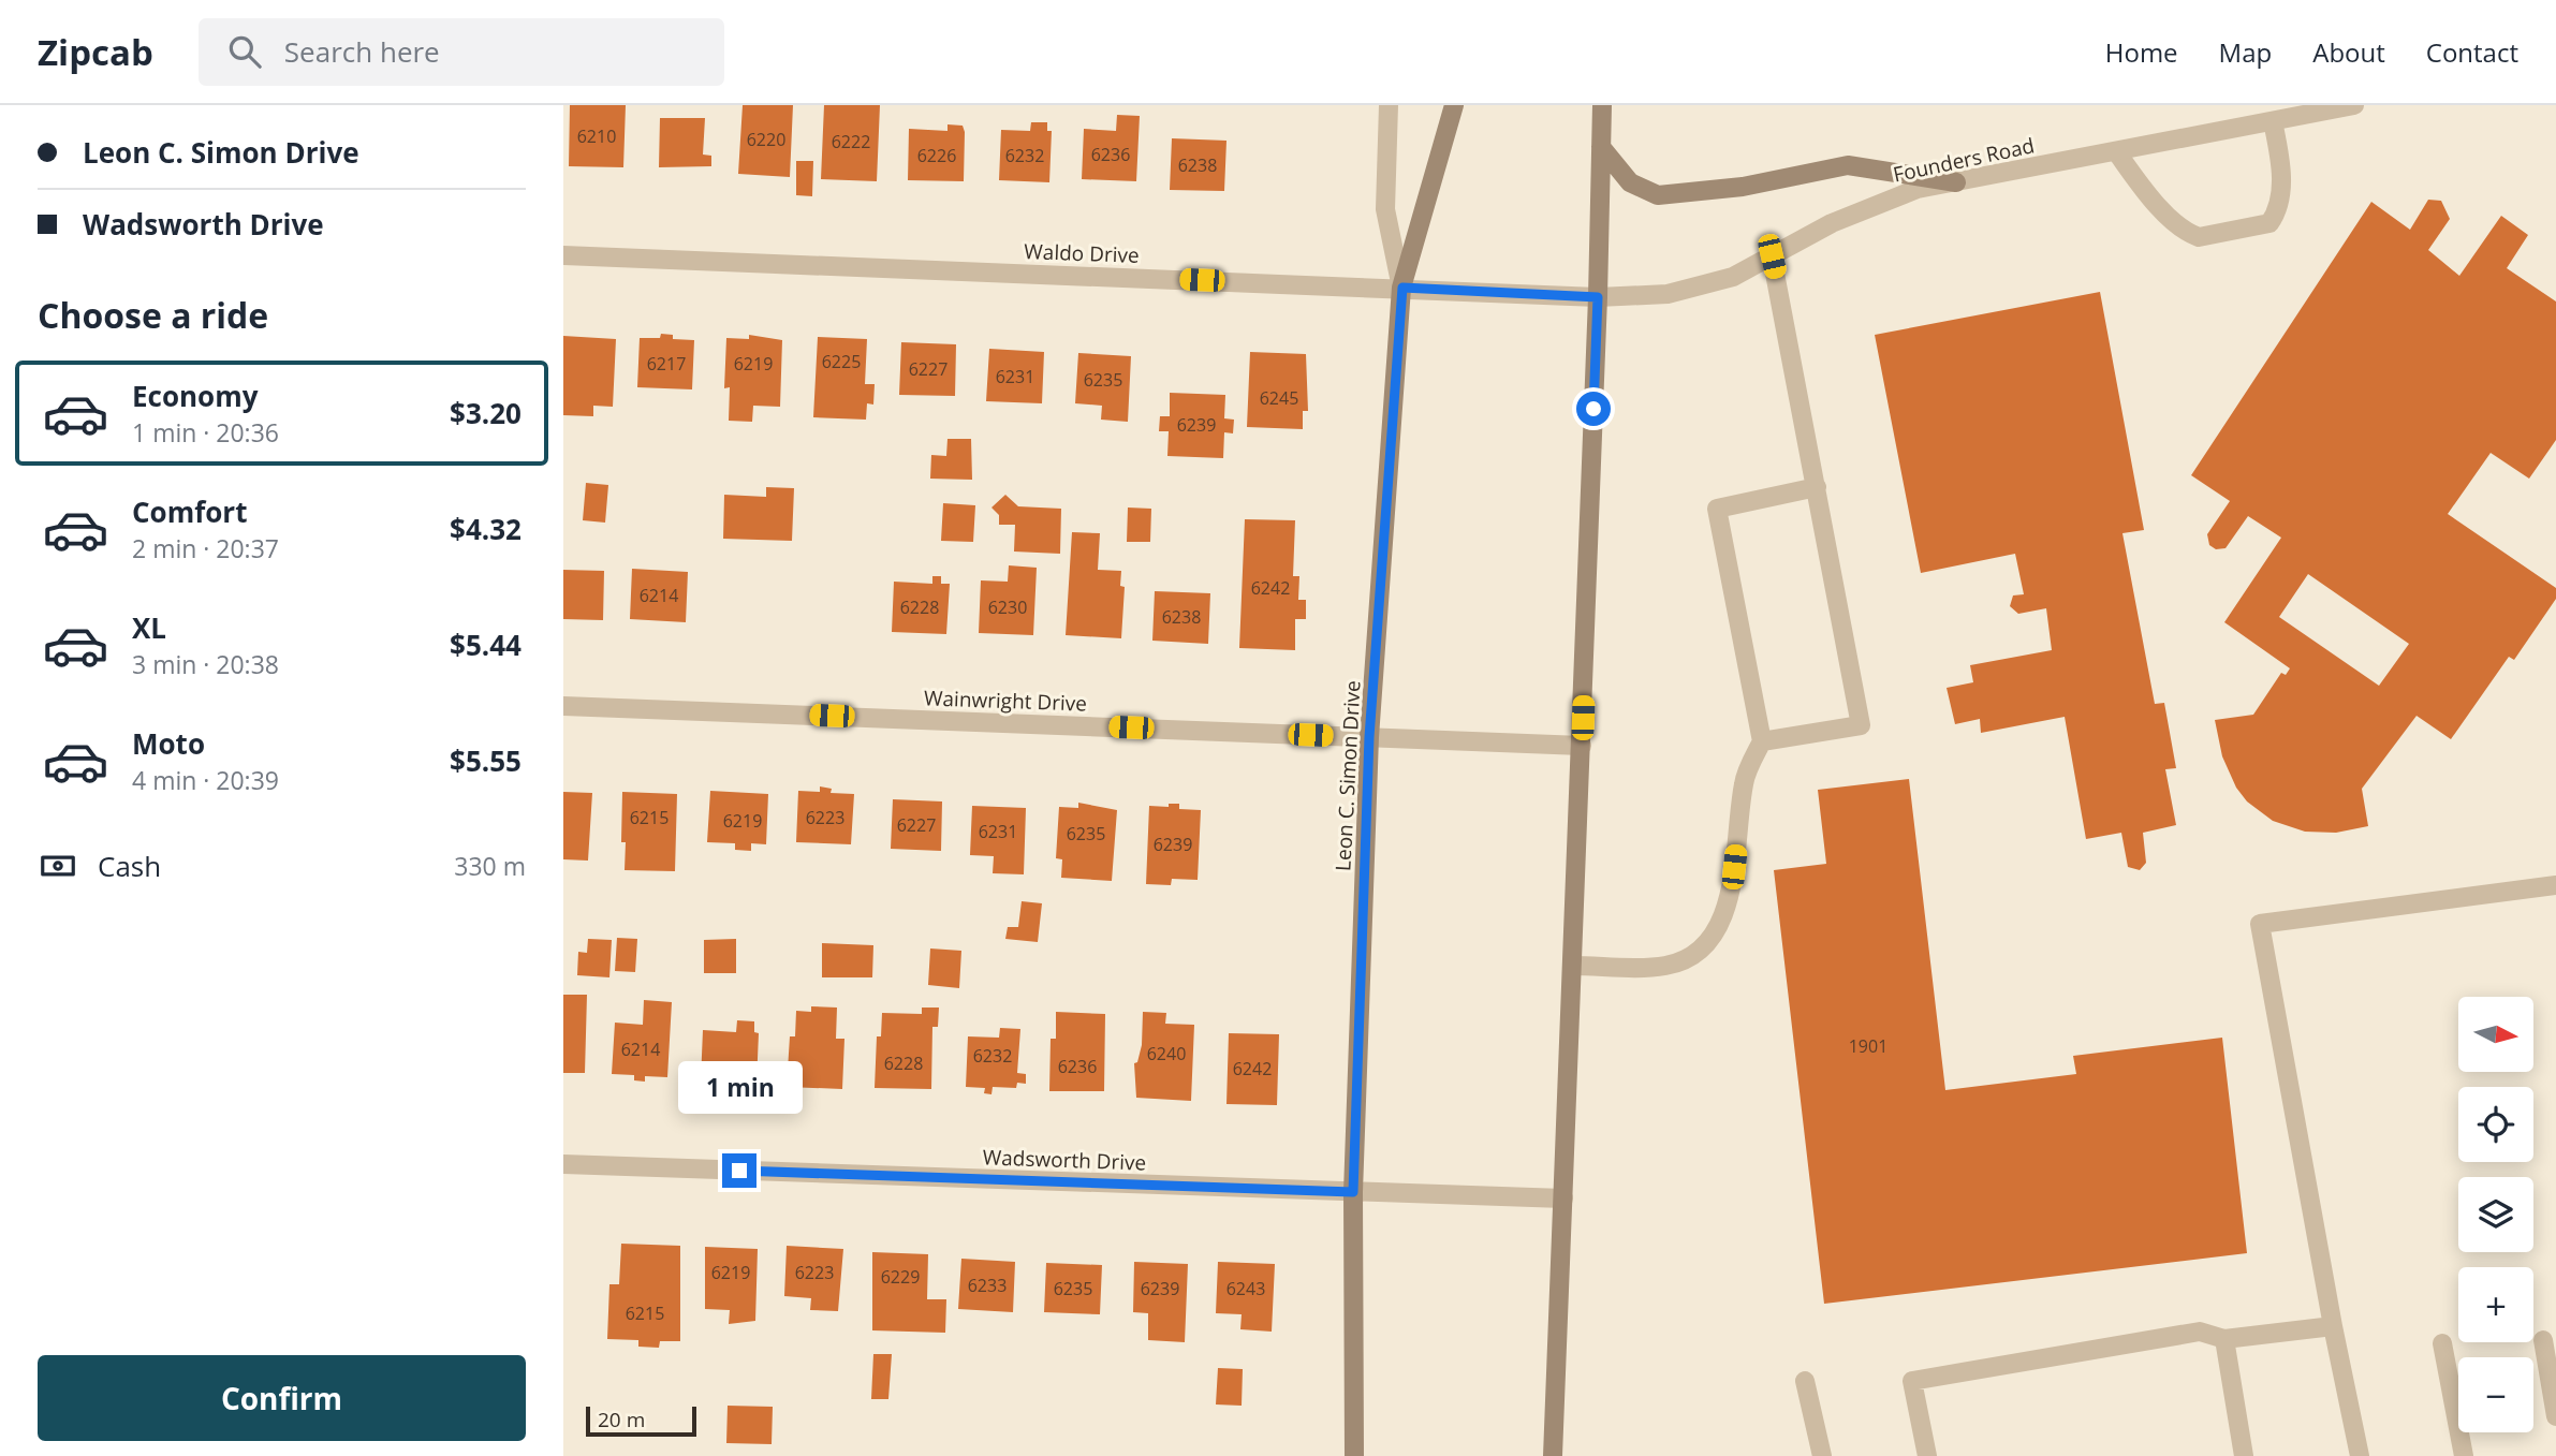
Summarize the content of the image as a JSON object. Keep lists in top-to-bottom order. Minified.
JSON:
{"streets":{"main road":["Leon C. Simon Drive"],"street":["Founders Road","Waldo Drive","Wainwright Drive","Wadsworth Drive"]},"crossings":[["Founders Road","Waldo Drive"],["Waldo Drive","Leon C. Simon Drive"],["Wainwright Drive","Leon C. Simon Drive"],["Leon C. Simon Drive","Wadsworth Drive"]],"house_numbers":["6210","6220","6222","6236","6226","6232","6238","6225","6217","6219","6227","6231","6235","6245","6239","6242","6214","6228","6230","6238","6215","6223","6219","6227","6231","6235","6239","1901","6214","6240","6232","6228","6236","6242","6219","6223","6229","6233","6235","6239","6243","6215"],"scale_bar":"20 m","north":"right","page":{"header":"Zipcab","search":"Search here","nav":["Home","Map","About","Contact"],"banner":["Leon C. Simon Drive","Wadsworth Drive"],"heading":"Choose a ride","list":[{"name":"Economy","note":"1 min · 20:36","value":"$3.20"},{"name":"Comfort","note":"2 min · 20:37","value":"$4.32"},{"name":"XL","note":"3 min · 20:38","value":"$5.44"},{"name":"Moto","note":"4 min · 20:39","value":"$5.55"}],"pay":["Cash","330 m"],"map_buttons":["+","−"],"bubble":"1 min","buttons":"Confirm","scale":"20 m"}}
